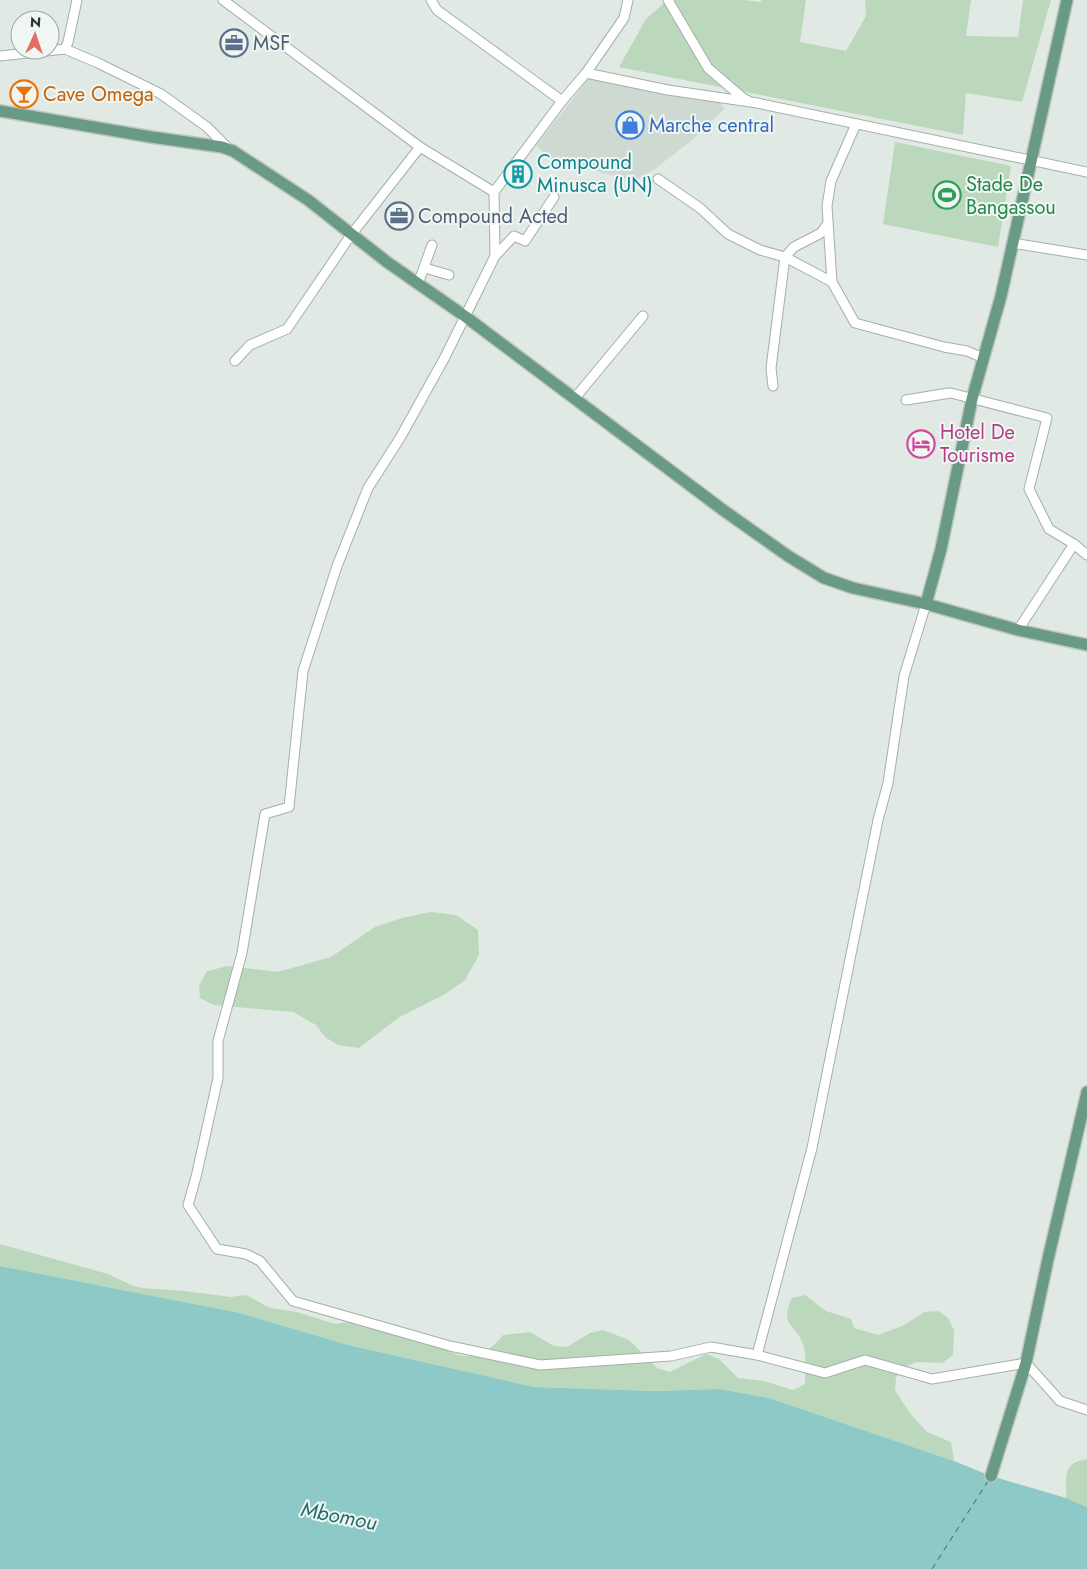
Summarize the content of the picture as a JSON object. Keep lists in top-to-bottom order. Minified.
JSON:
{"water":["Mbomou"],"places":{"office":["MSF","Compound Acted"],"bar":["Cave Omega"],"shop":["Marche central"],"building":["Compound Minusca (UN)"],"sports":["Stade De Bangassou"],"hotel":["Hotel De Tourisme"]},"north":"top"}
